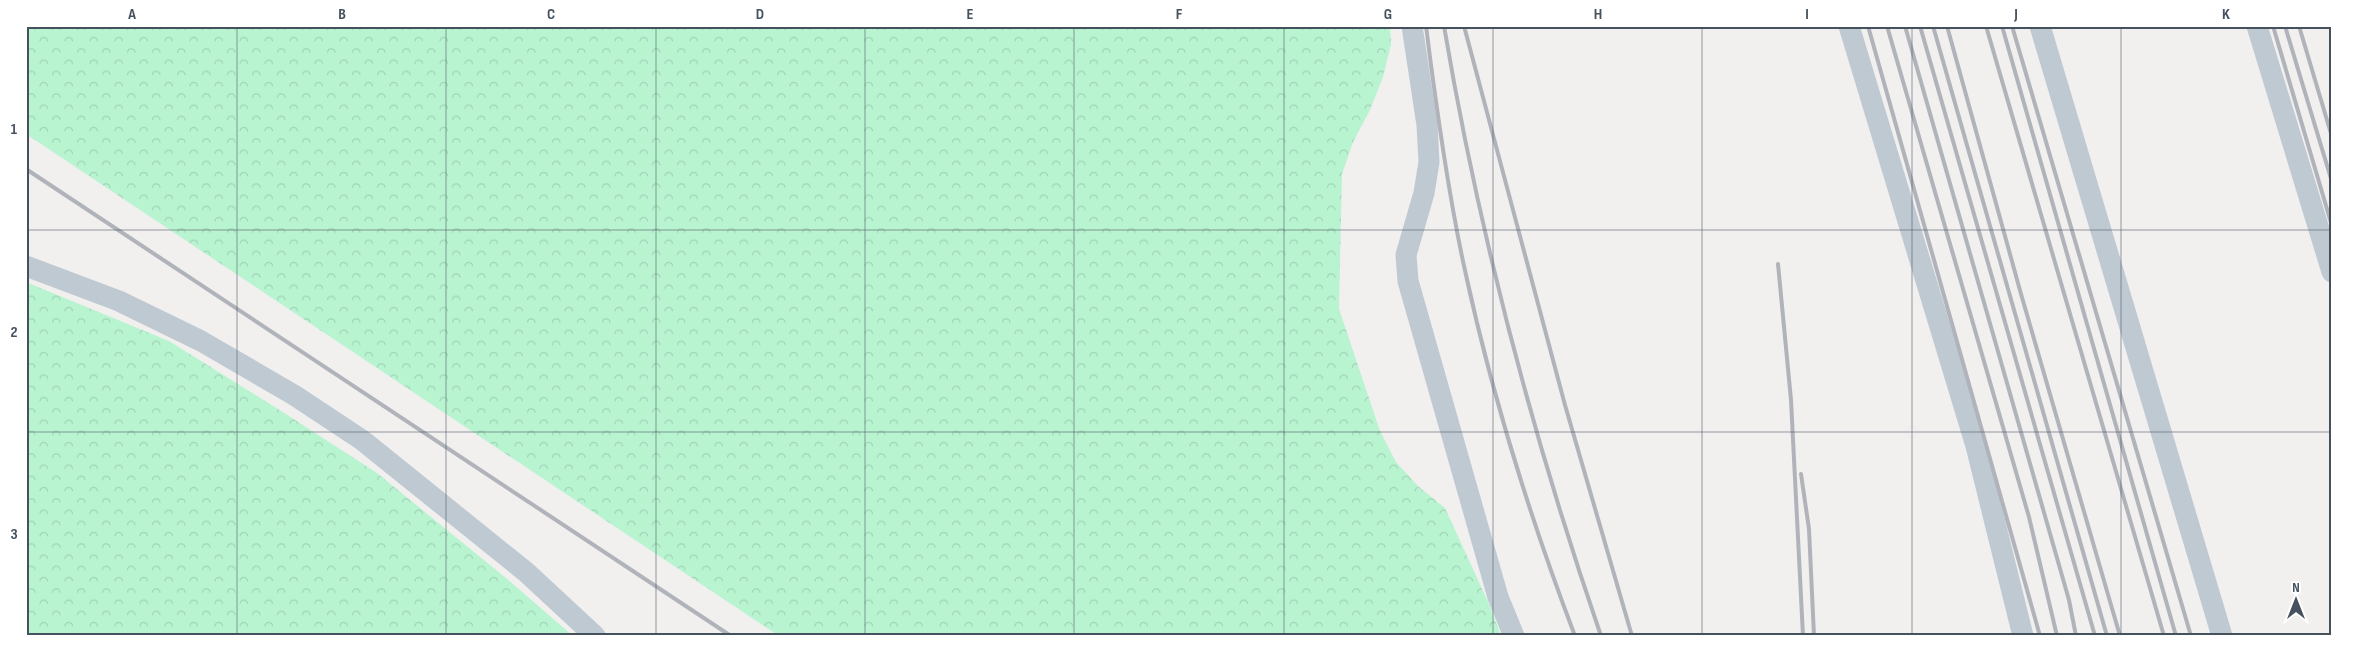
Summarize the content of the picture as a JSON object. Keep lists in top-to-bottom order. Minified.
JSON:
{"north":"top","grid":{"columns":["A","B","C","D","E","F","G","H","I","J","K"],"rows":["1","2","3"]}}
